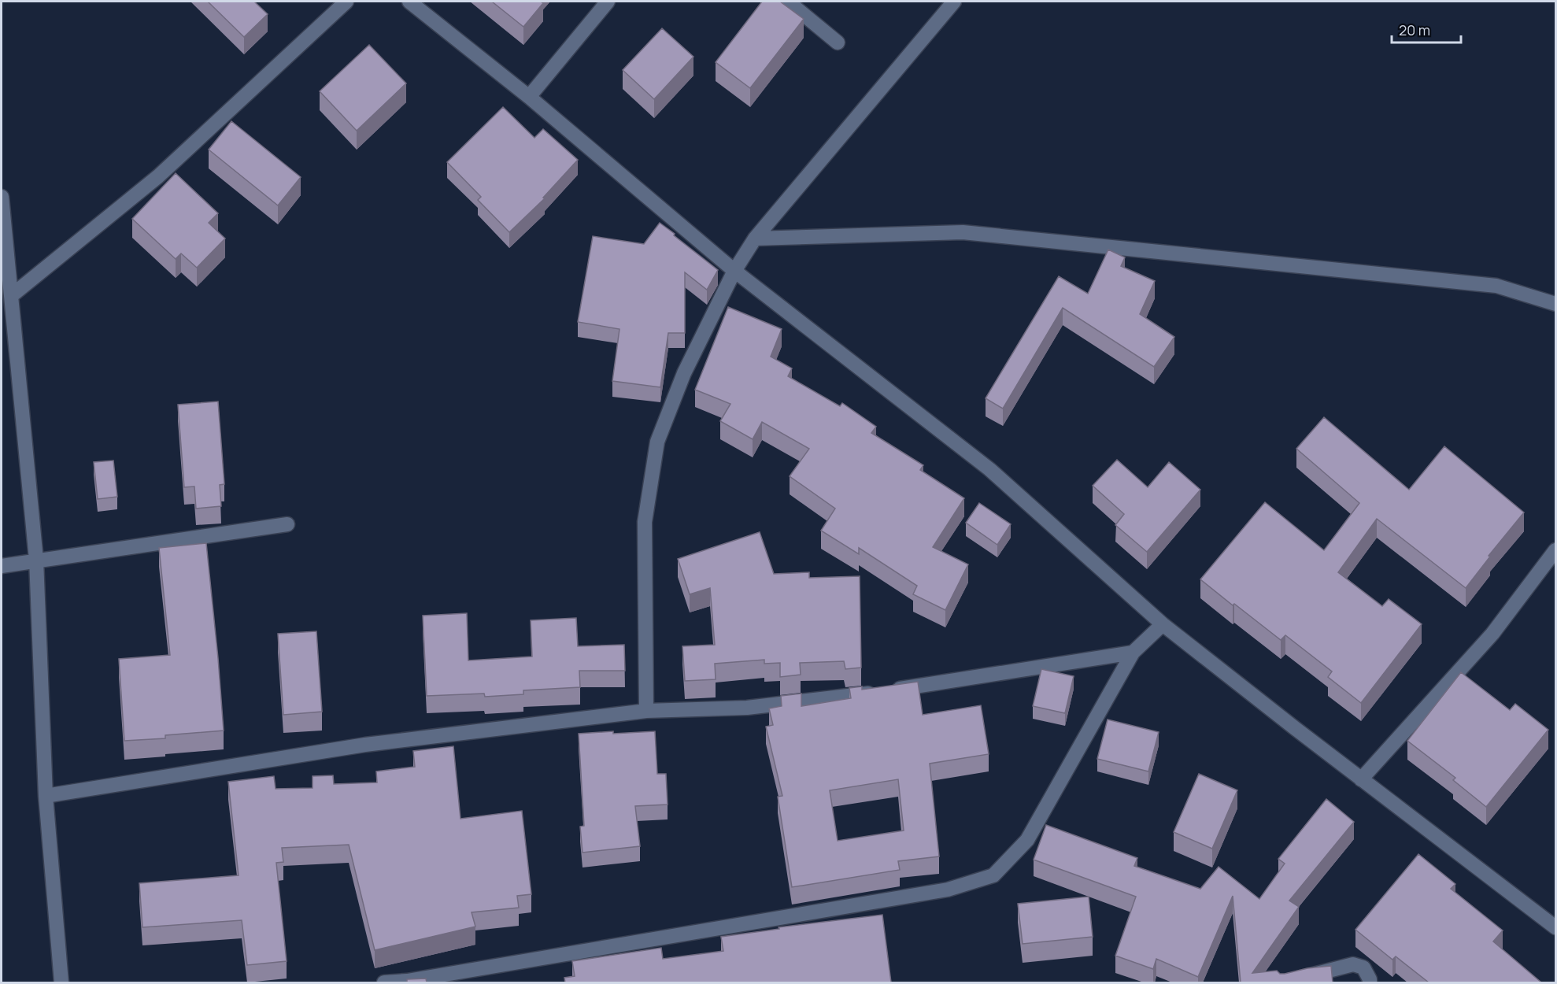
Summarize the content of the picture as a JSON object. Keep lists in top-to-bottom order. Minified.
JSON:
{"scale_bar":"20 m"}
